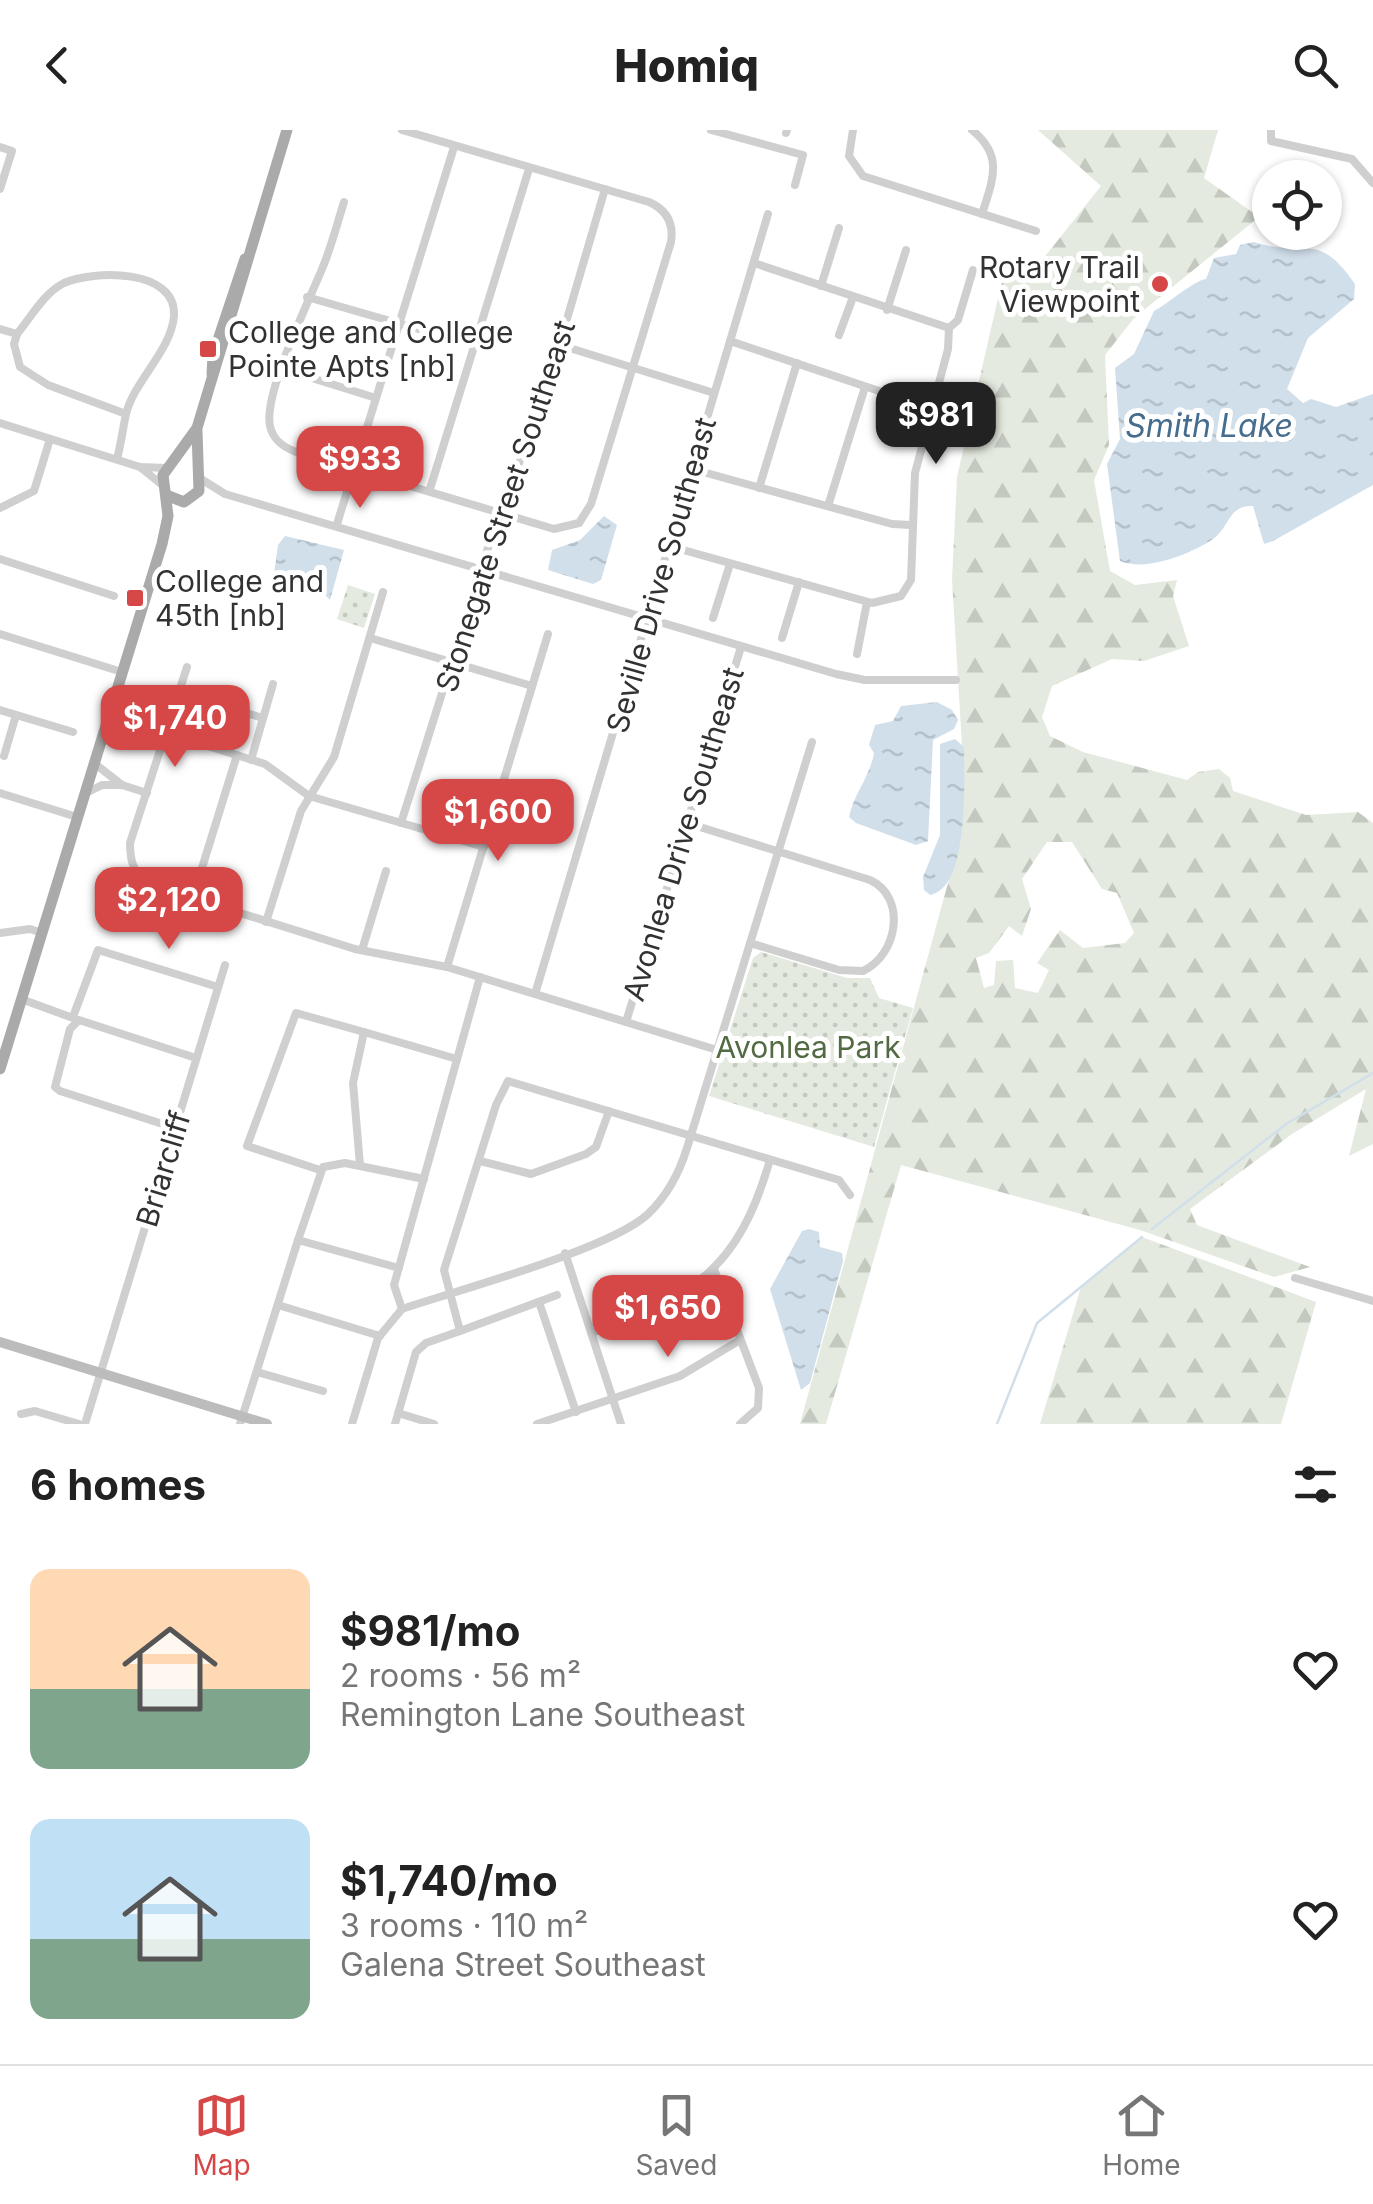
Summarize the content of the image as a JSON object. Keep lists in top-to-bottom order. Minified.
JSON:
{"streets":{"street":["Stonegate Street Southeast","Seville Drive Southeast","Avonlea Drive Southeast","Briarcliff"]},"water":["Smith Lake"],"parks":["Avonlea Park"],"places":{"other":["Rotary Trail Viewpoint"],"transit":["College and College Pointe Apts [nb]","College and 45th [nb]"]},"page":{"header":"Homiq","price":["$981","$933","$1,740","$1,600","$2,120","$1,650"],"heading":"6 homes","list":[{"name":"$981/mo","note":"2 rooms · 56 m² · Remington Lane Southeast"},{"name":"$1,740/mo","note":"3 rooms · 110 m² · Galena Street Southeast"}],"tabs":["Map","Saved","Home"]}}
